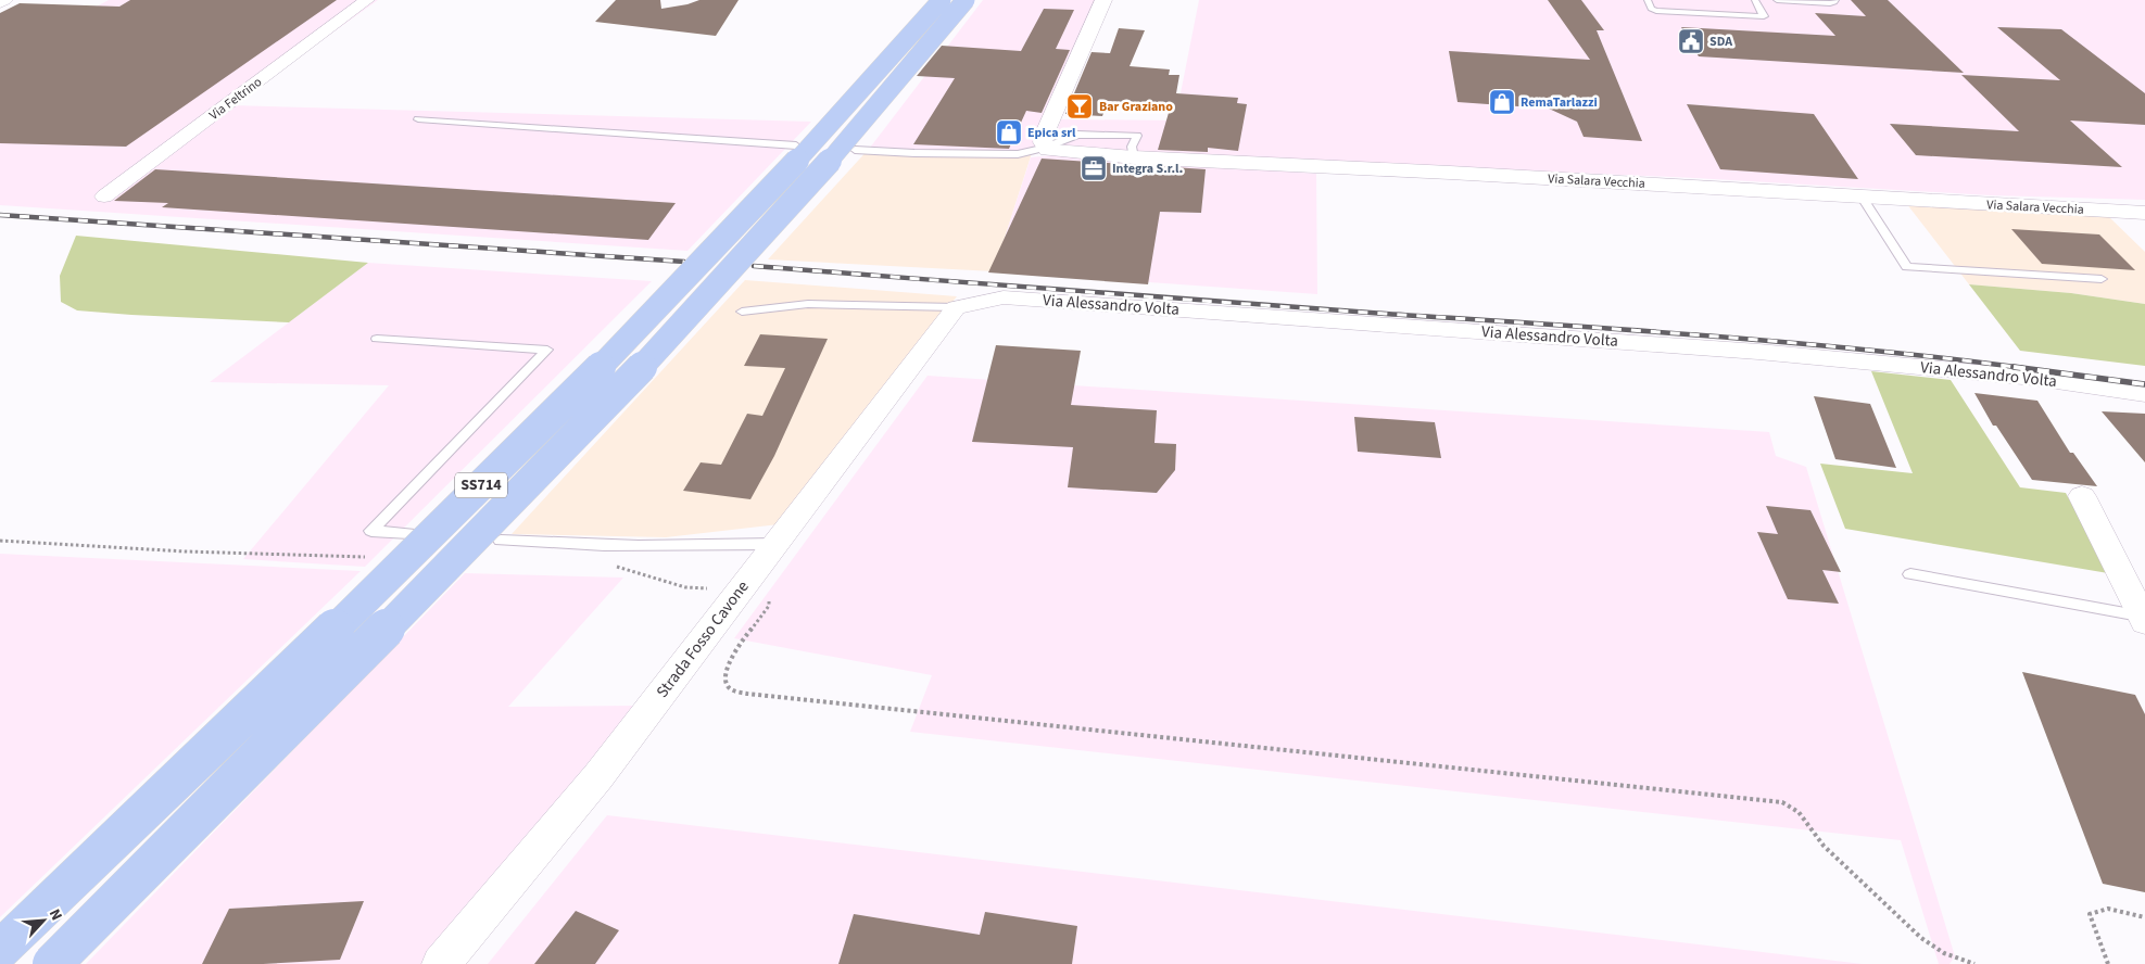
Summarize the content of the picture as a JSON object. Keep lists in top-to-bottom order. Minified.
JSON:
{"streets":{"highway":["SS714"],"street":["Via Feltrino","Via Salara Vecchia","Via Alessandro Volta","Strada Fosso Cavone"]},"crossings":[["Via Alessandro Volta","Strada Fosso Cavone"]],"places":{"public building":["SDA"],"shop":["RemaTarlazzi","Epica srl"],"bar":["Bar Graziano"],"office":["Integra S.r.l."]},"north":"top right"}
